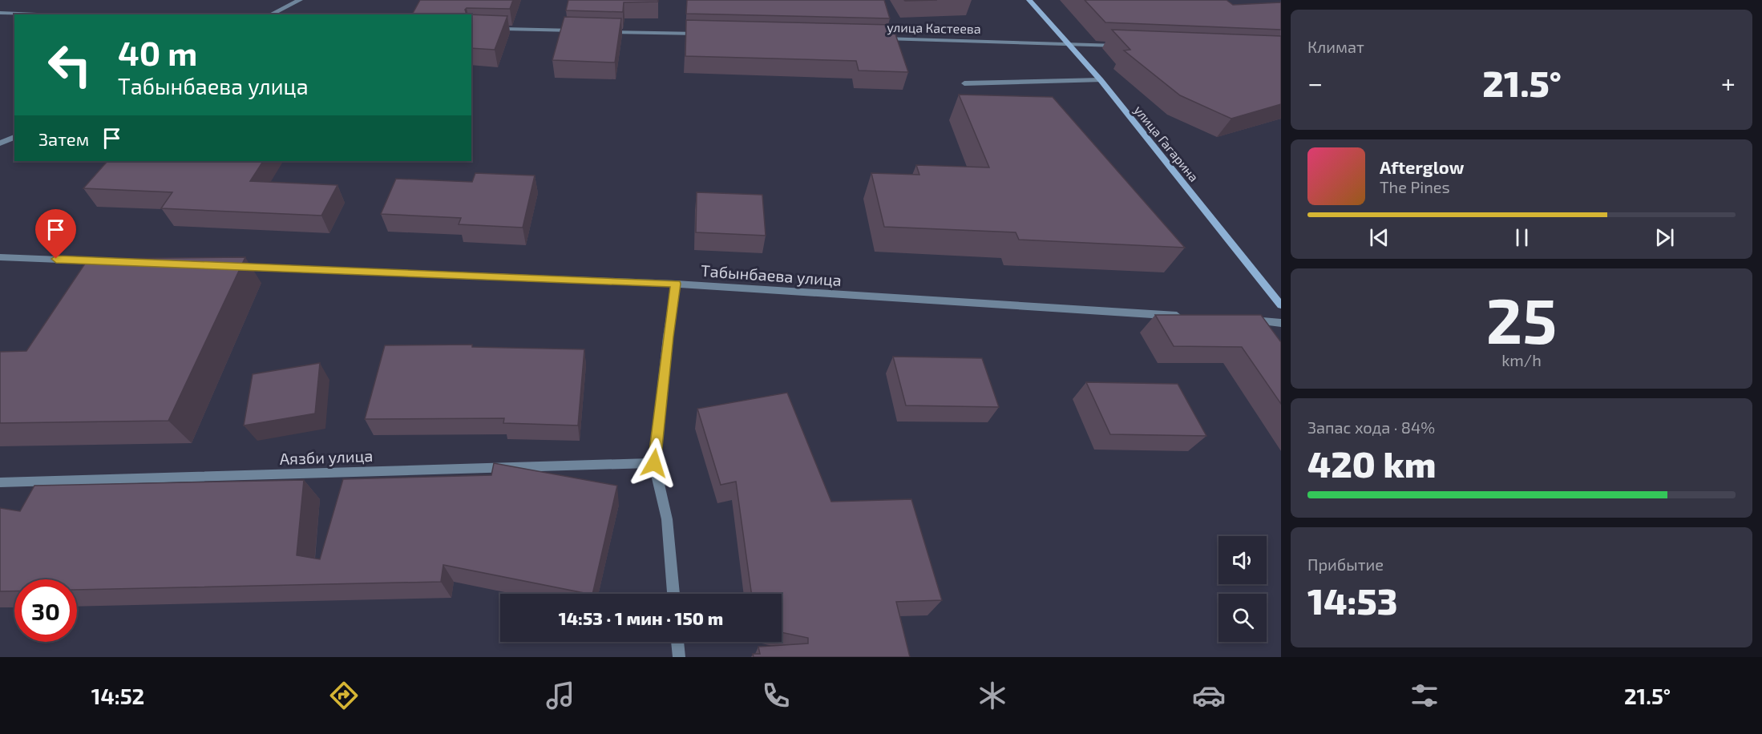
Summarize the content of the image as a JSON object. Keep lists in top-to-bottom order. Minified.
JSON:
{"streets":{"main road":["улица Гагарина"],"street":["улица Кастеева","Табынбаева улица","Аязби улица"]},"crossings":[["улица Кастеева","улица Гагарина"]],"page":{"tile":["Климат",["25","km/h"],["Запас хода · 84%","420 km"],["Прибытие","14:53"]],"turn":["40 m","Табынбаева улица"],"heat":["−","21.5°","+"],"then":"Затем","song":["Afterglow","The Pines"],"limit":"30","trip":"14:53 · 1 мин · 150 m","tabs":["14:52","21.5°"]}}
